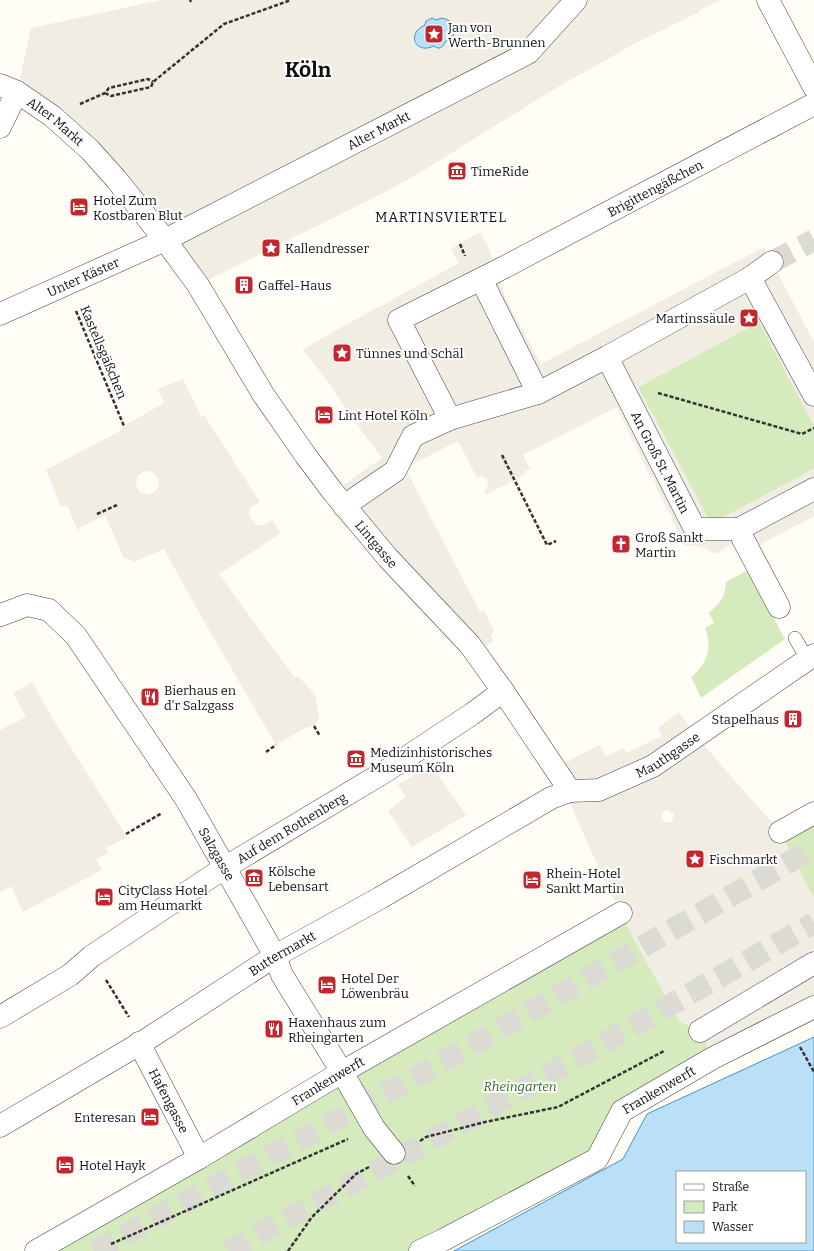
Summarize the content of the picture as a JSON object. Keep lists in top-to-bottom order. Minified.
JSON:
{"streets":{"street":["Alter Markt","Brigittengäßchen","Unter Käster","An Groß St. Martin","Lintgasse","Mauthgasse","Auf dem Rothenberg","Salzgasse","Buttermarkt","Frankenwerft","Hafengasse"],"path":["Kastellsgäßchen"]},"crossings":[["Alter Markt","Unter Käster"],["Alter Markt","Lintgasse"],["Unter Käster","Kastellsgäßchen"],["Lintgasse","Mauthgasse"],["Lintgasse","Auf dem Rothenberg"],["Lintgasse","Buttermarkt"],["Mauthgasse","Buttermarkt"],["Auf dem Rothenberg","Salzgasse"],["Salzgasse","Buttermarkt"],["Salzgasse","Frankenwerft"],["Buttermarkt","Hafengasse"],["Frankenwerft","Hafengasse"]],"districts":["Köln","MARTINSVIERTEL"],"parks":["Rheingarten"],"places":{"place":["Jan von Werth-Brunnen","Kallendresser","Martinssäule","Tünnes und Schäl","Fischmarkt"],"museum":["TimeRide","Medizinhistorisches Museum Köln","Kölsche Lebensart"],"hotel":["Hotel Zum Kostbaren Blut","Lint Hotel Köln","Rhein-Hotel Sankt Martin","CityClass Hotel am Heumarkt","Hotel Der Löwenbräu","Enteresan","Hotel Hayk"],"building":["Gaffel-Haus","Stapelhaus"],"church":["Groß Sankt Martin"],"restaurant":["Bierhaus en d'r Salzgass","Haxenhaus zum Rheingarten"]},"legend":["Straße","Park","Wasser"]}
